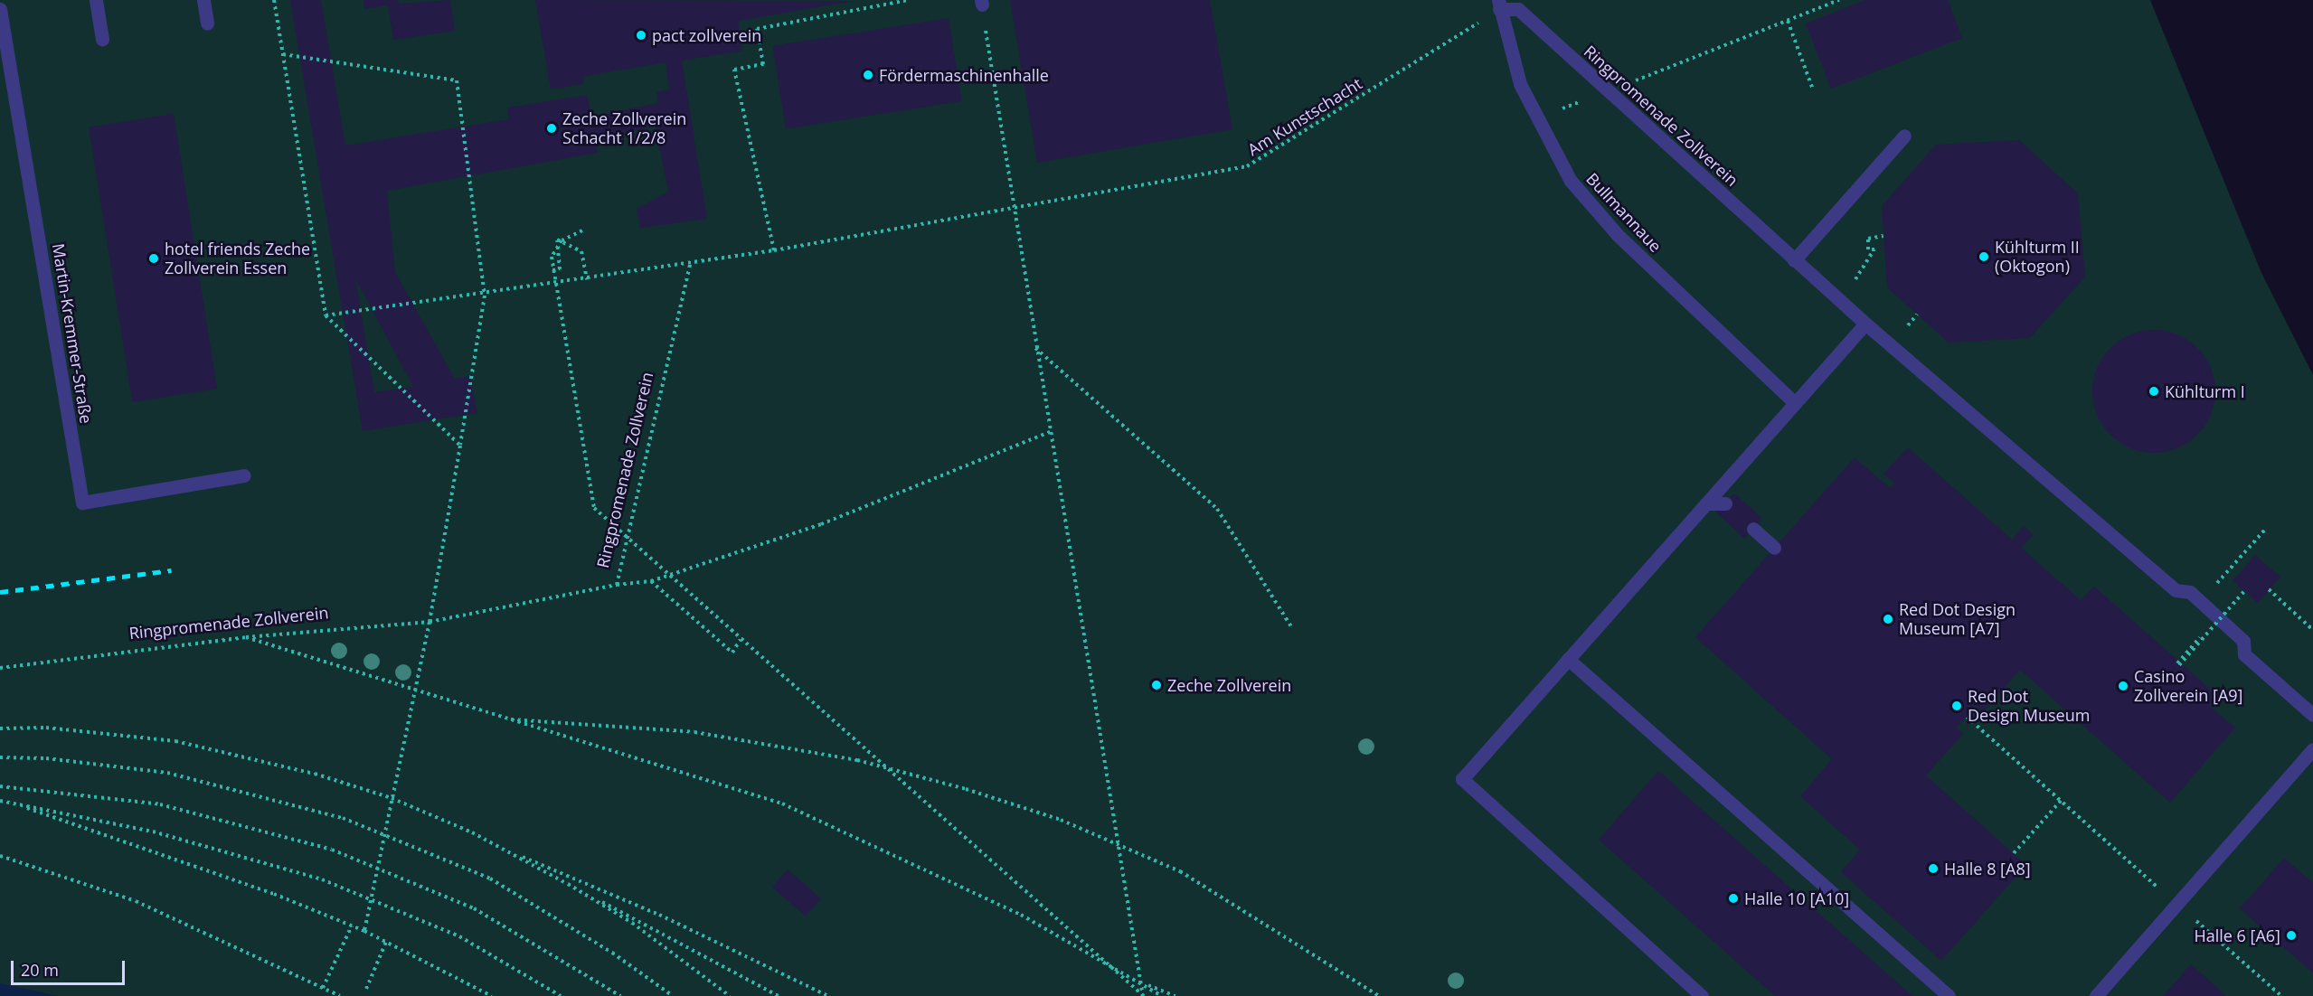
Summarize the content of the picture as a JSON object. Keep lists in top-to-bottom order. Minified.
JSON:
{"streets":{"lane":["Ringpromenade Zollverein","Bullmannaue","Martin-Kremmer-Straße"],"path":["Am Kunstschacht"]},"crossings":[["Ringpromenade Zollverein","Bullmannaue"]],"places":["pact zollverein","Fördermaschinenhalle","Zeche Zollverein Schacht 1/2/8","Kühlturm II (Oktogon)","hotel friends Zeche Zollverein Essen","Kühlturm I","Red Dot Design Museum [A7]","Zeche Zollverein","Casino Zollverein [A9]","Red Dot Design Museum","Halle 8 [A8]","Halle 10 [A10]","Halle 6 [A6]"],"scale_bar":"20 m"}
